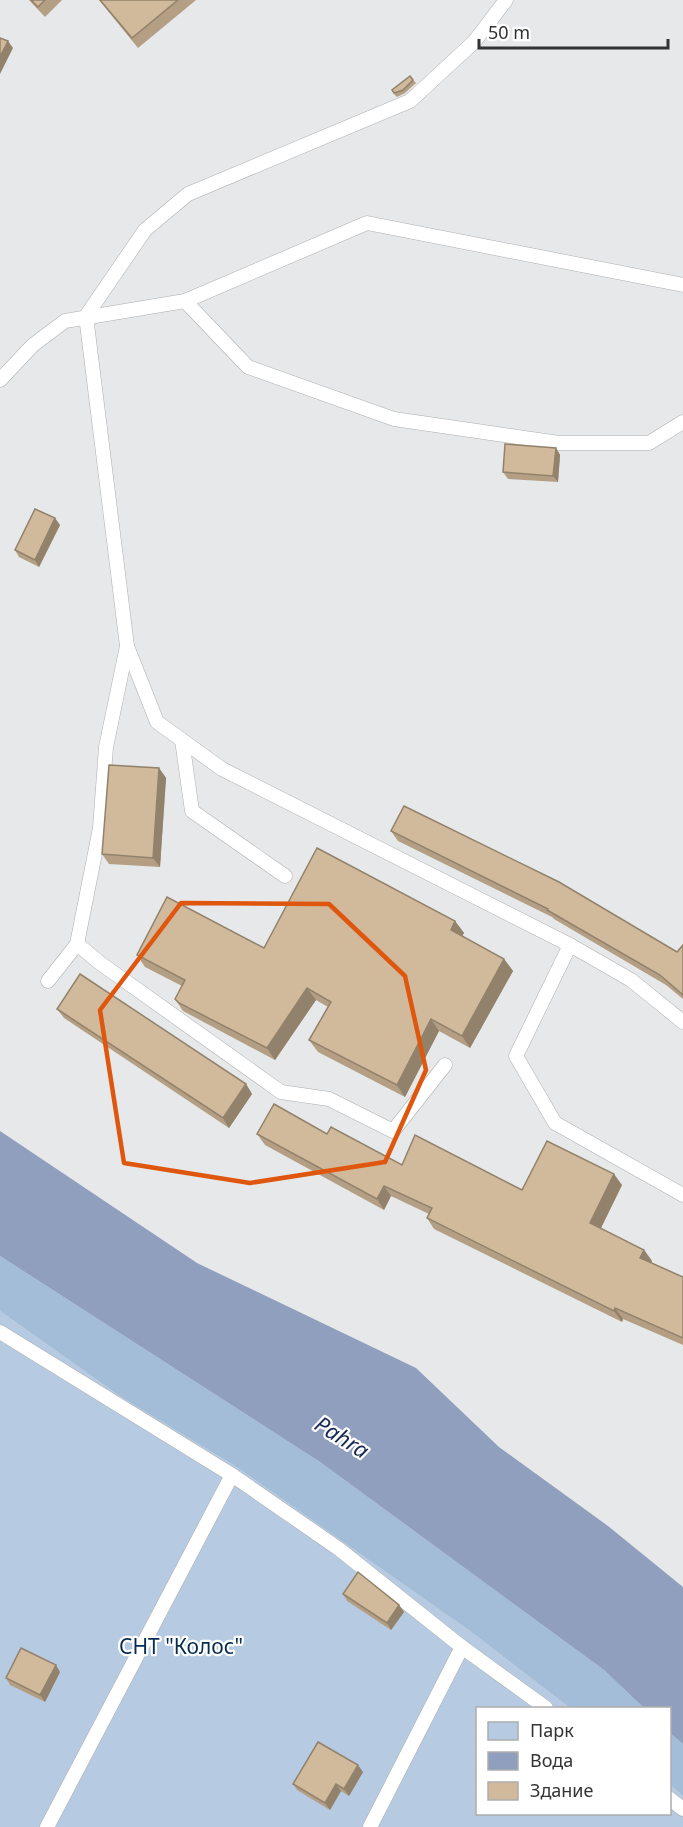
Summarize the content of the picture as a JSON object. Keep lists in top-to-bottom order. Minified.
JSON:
{"water":["Pahra"],"parks":["СНТ \"Колос\""],"legend":["Парк","Вода","Здание"],"scale_bar":"50 m"}
